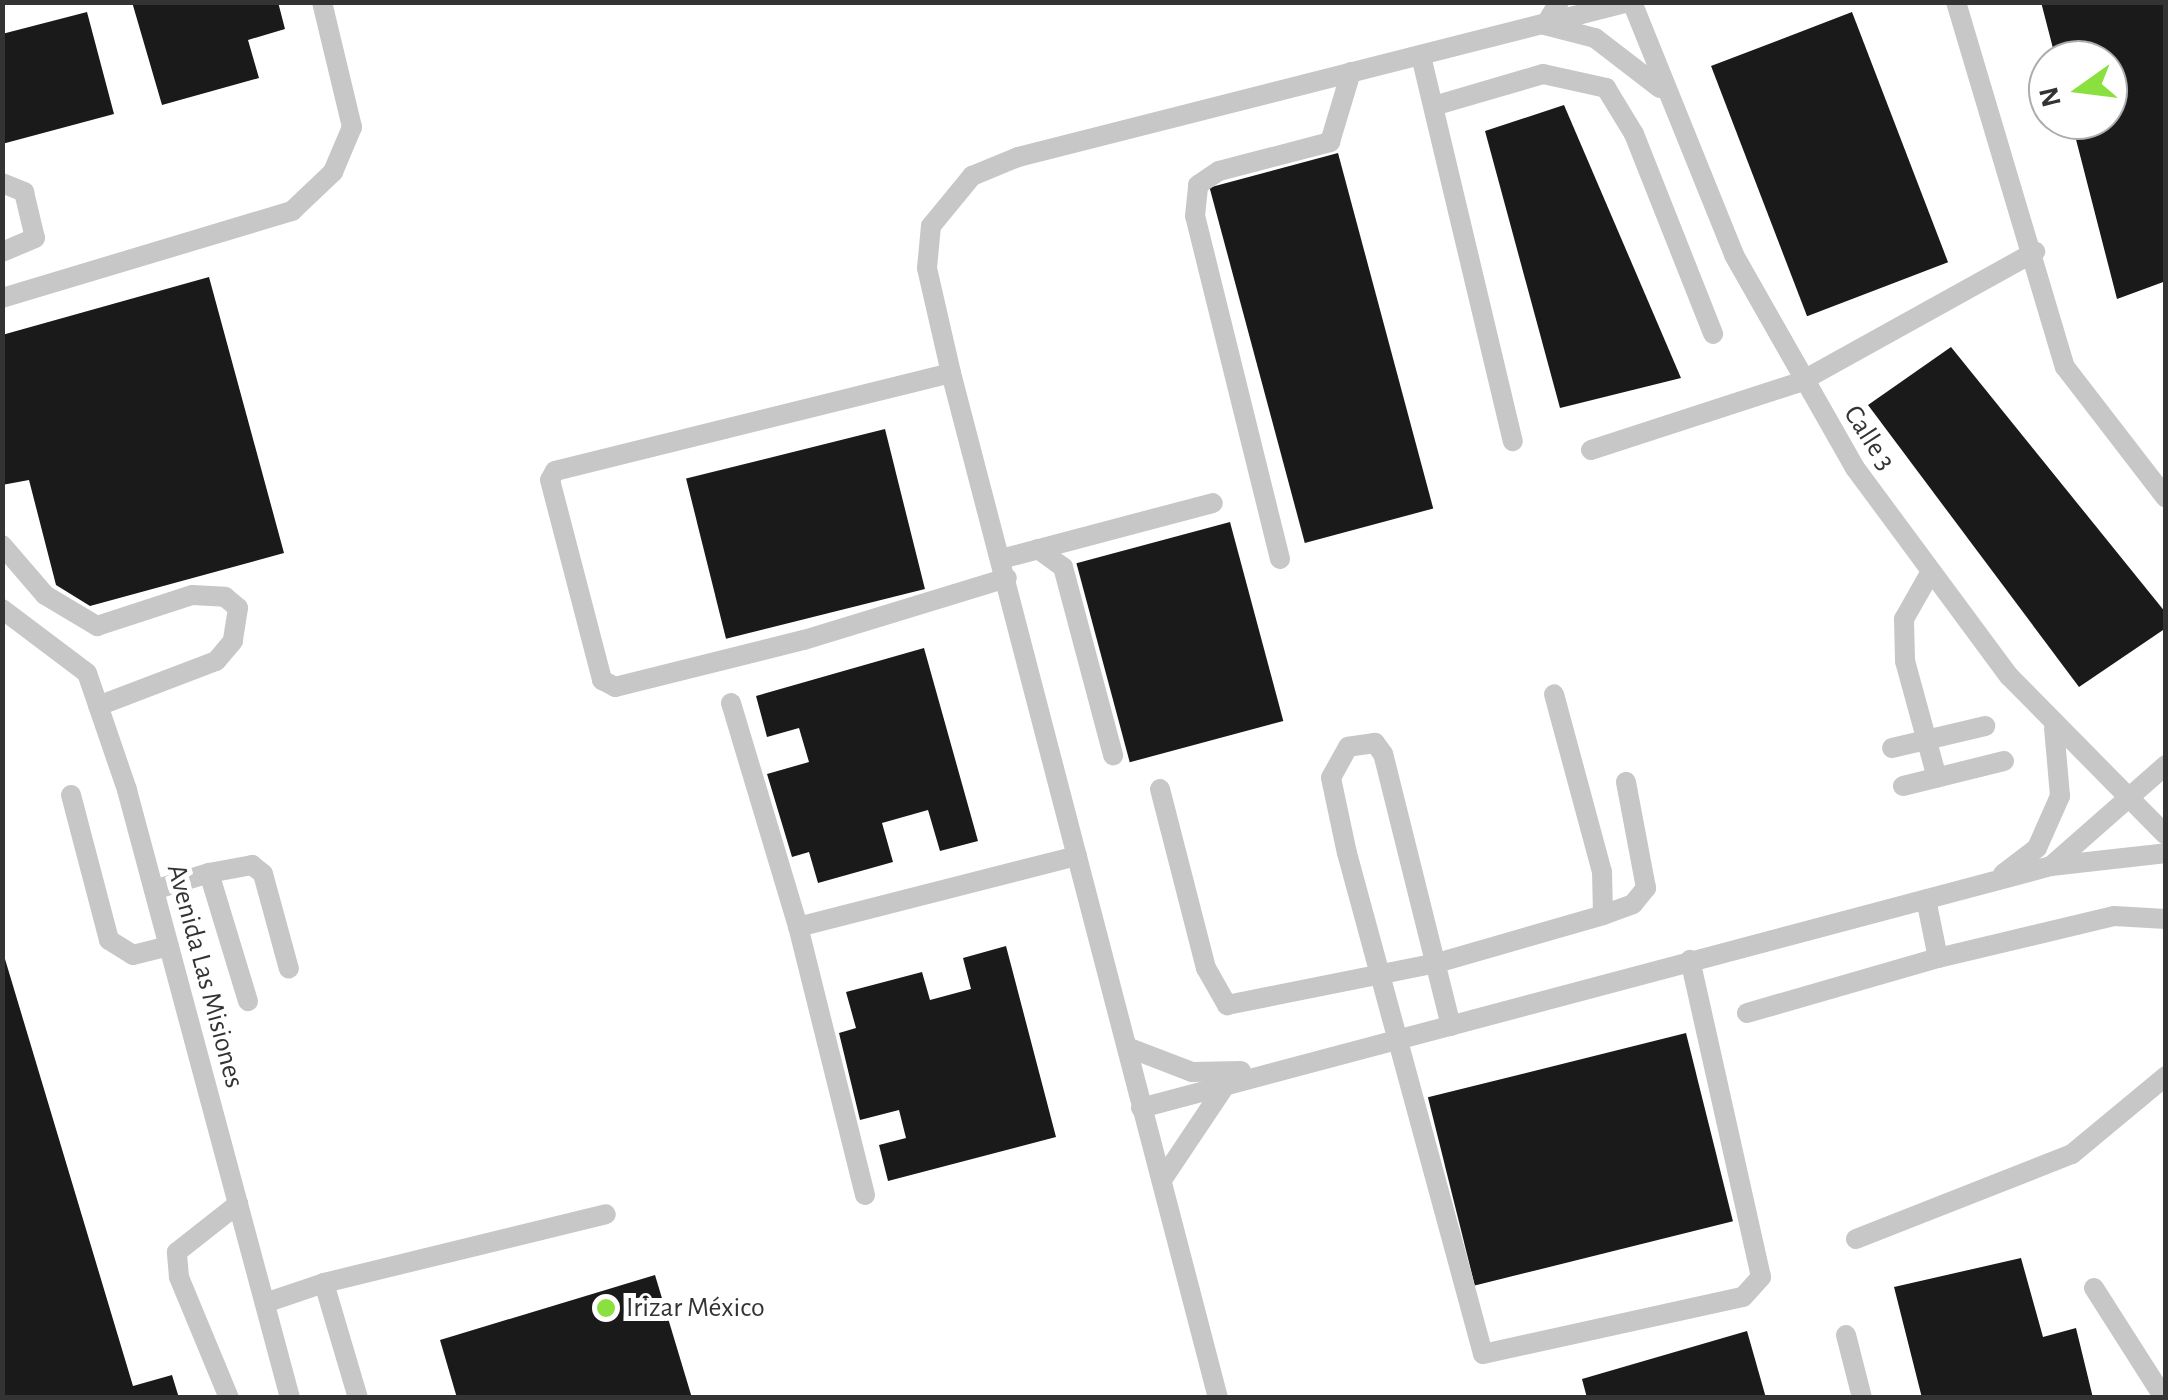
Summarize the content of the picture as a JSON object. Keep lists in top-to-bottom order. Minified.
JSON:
{"streets":{"street":["Calle 3","Avenida Las Misiones"]},"places":["Irizar México"],"north":"left"}
